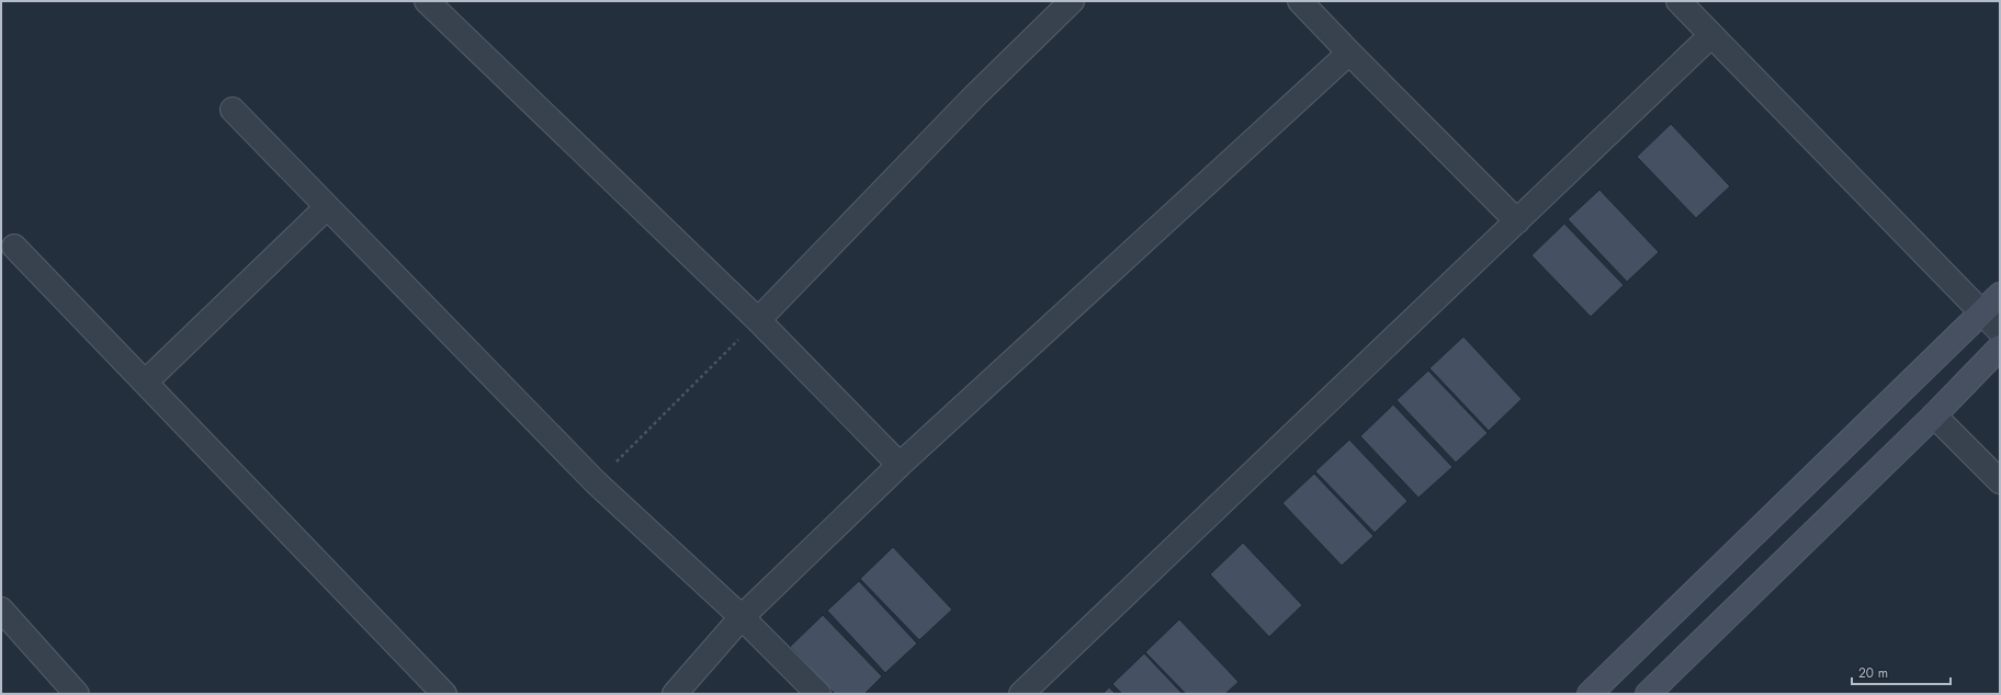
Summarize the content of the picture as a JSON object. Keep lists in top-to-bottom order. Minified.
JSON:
{"scale_bar":"20 m"}
